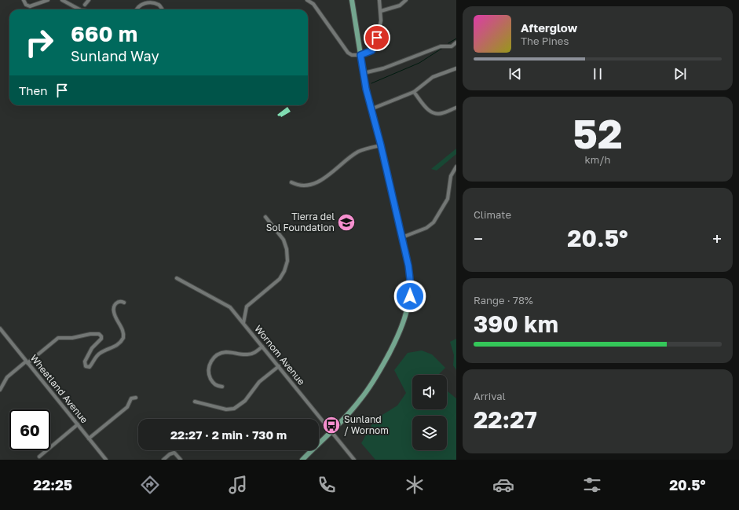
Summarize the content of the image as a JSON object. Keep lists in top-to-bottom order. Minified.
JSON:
{"streets":{"street":["Wornom Avenue","Wheatland Avenue"]},"places":{"school or university":["Tierra del Sol Foundation"],"bus stop":["Sunland / Wornom"]},"page":{"turn":["660 m","Sunland Way"],"song":["Afterglow","The Pines"],"then":"Then","tile":[["52","km/h"],"Climate",["Range · 78%","390 km"],["Arrival","22:27"]],"heat":["−","20.5°","+"],"limit":"60","trip":"22:27 · 2 min · 730 m","tabs":["22:25","20.5°"]}}
